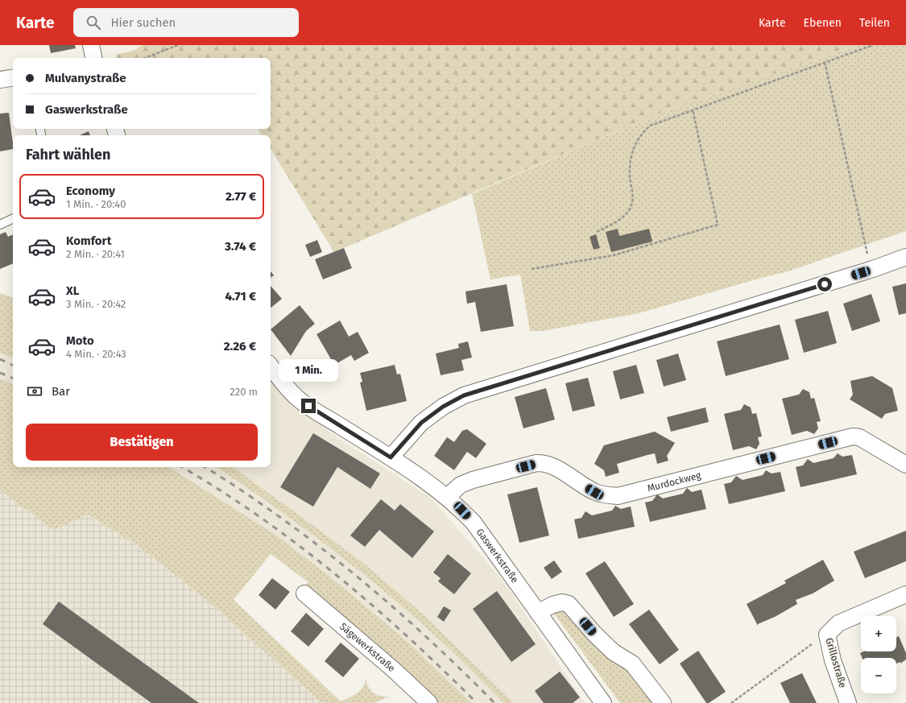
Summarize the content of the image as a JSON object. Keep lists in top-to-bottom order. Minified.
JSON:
{"streets":{"street":["Murdockweg","Gaswerkstraße","Sägewerkstraße","Grillostraße"]},"crossings":[["Murdockweg","Gaswerkstraße"]],"page":{"header":"Karte","search":"Hier suchen","nav":["Karte","Ebenen","Teilen"],"banner":["Mulvanystraße","Gaswerkstraße"],"heading":"Fahrt wählen","list":[{"name":"Economy","note":"1 Min. · 20:40","value":"2.77 €"},{"name":"Komfort","note":"2 Min. · 20:41","value":"3.74 €"},{"name":"XL","note":"3 Min. · 20:42","value":"4.71 €"},{"name":"Moto","note":"4 Min. · 20:43","value":"2.26 €"}],"bubble":"1 Min.","pay":["Bar","220 m"],"buttons":"Bestätigen","map_buttons":["+","−"]}}
